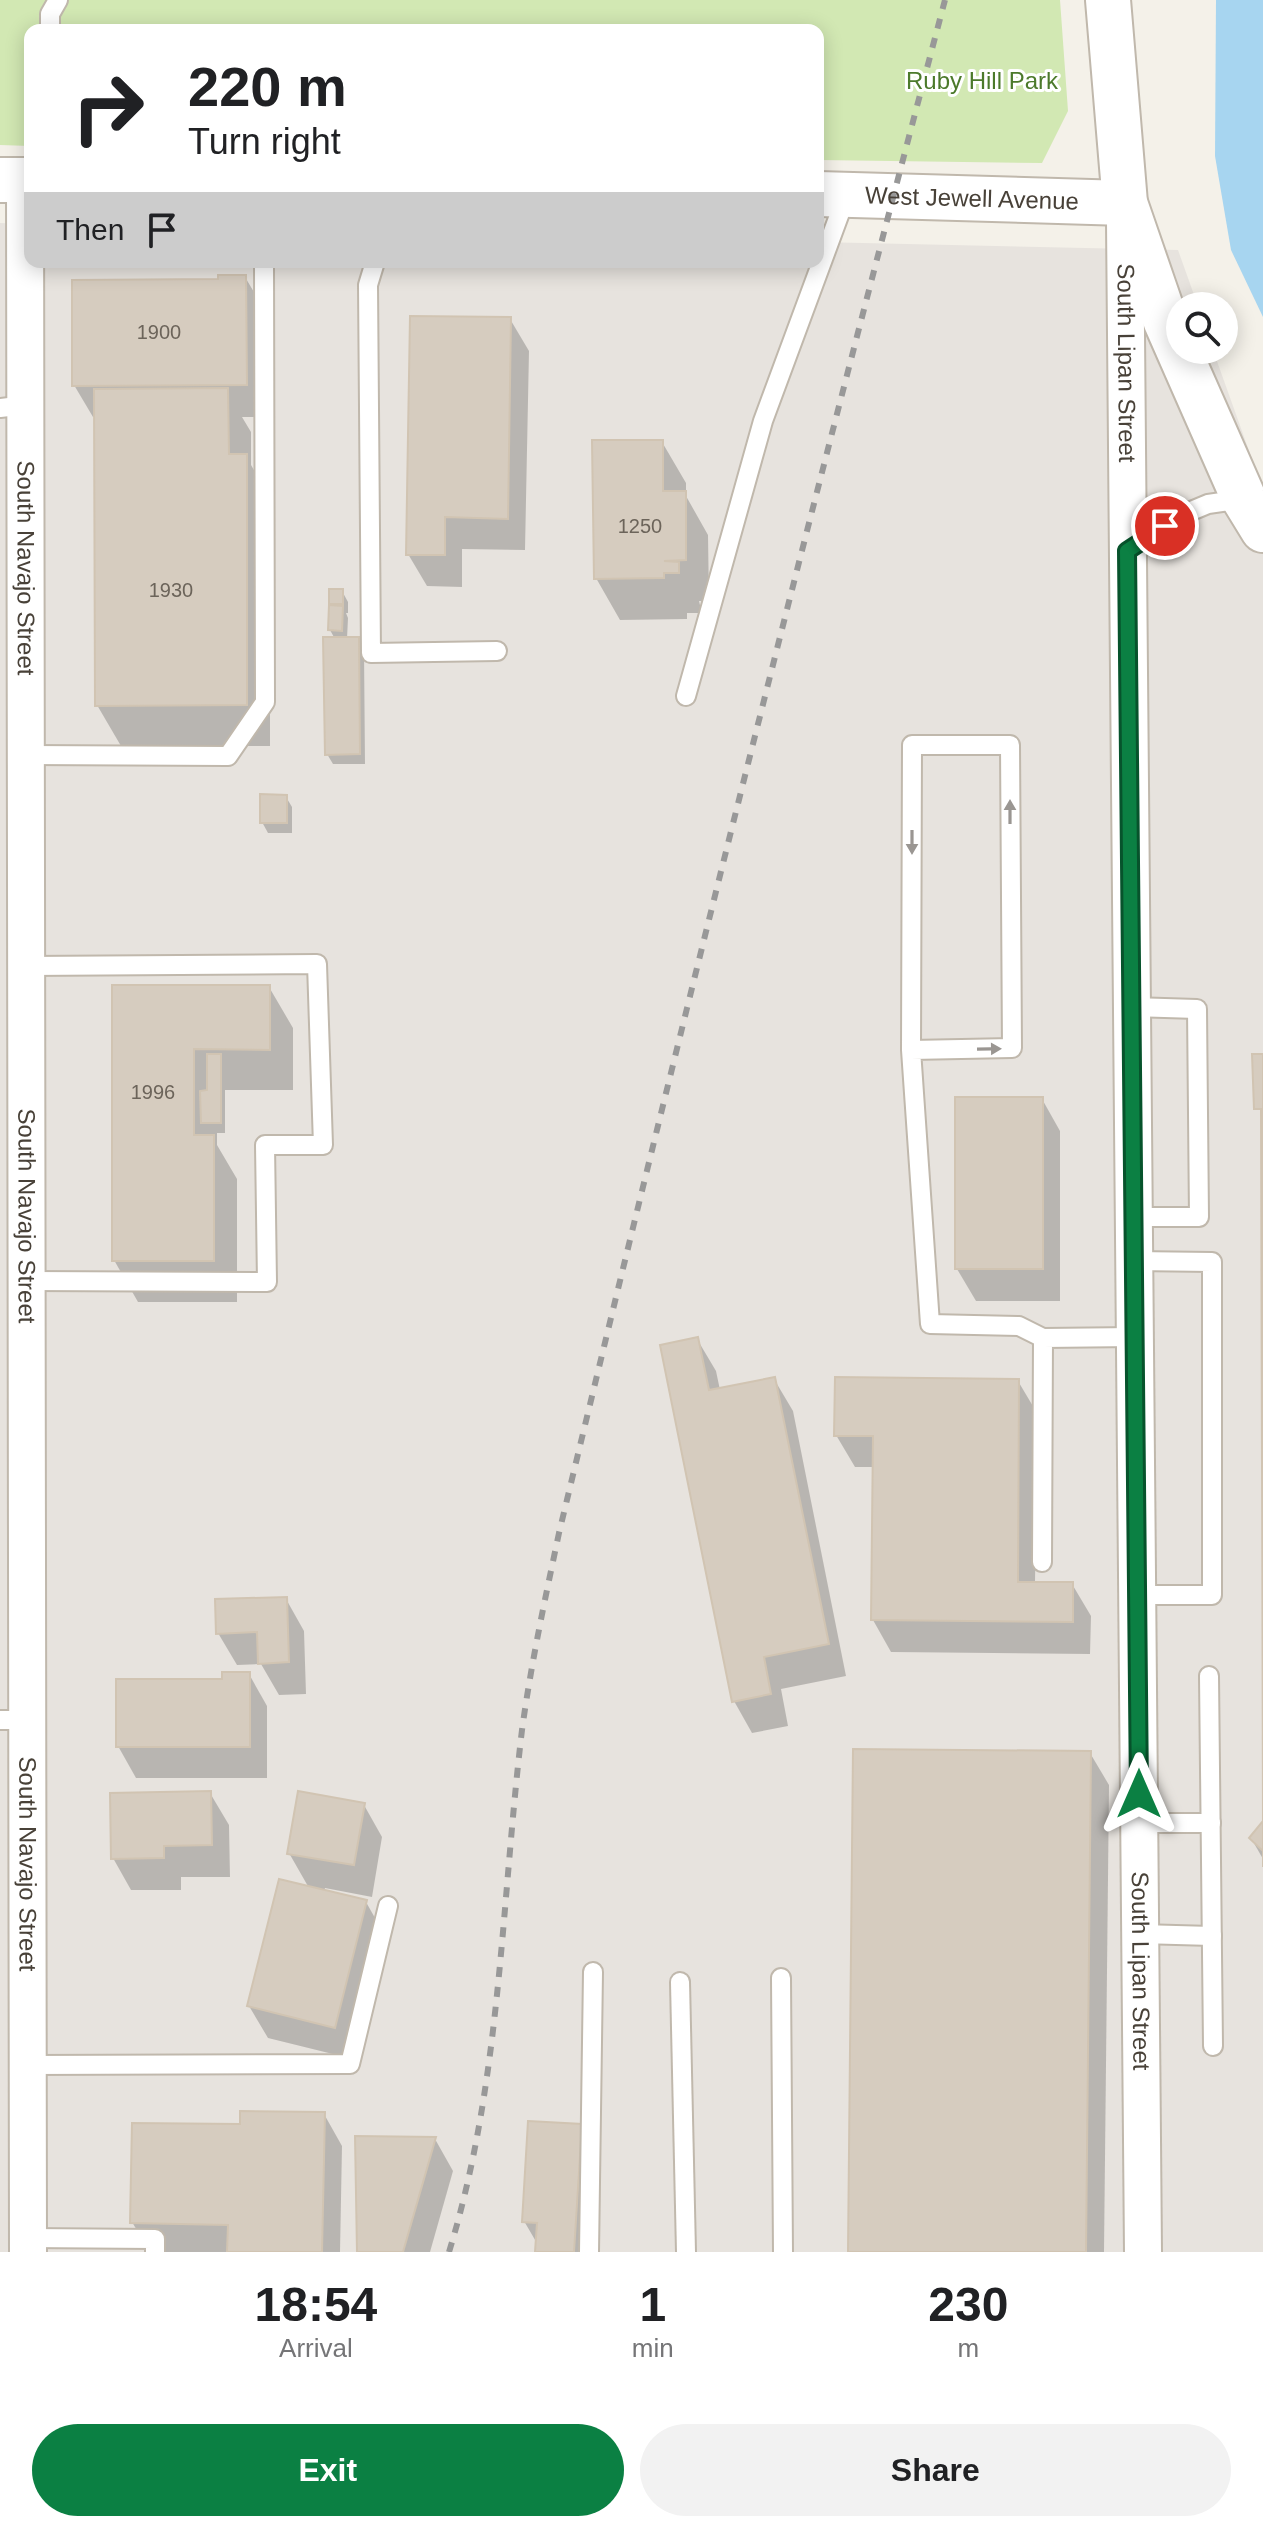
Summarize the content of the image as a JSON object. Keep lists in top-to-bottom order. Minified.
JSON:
{"streets":{"street":["West Jewell Avenue","South Lipan Street","South Navajo Street"]},"crossings":[["West Jewell Avenue","South Lipan Street"]],"parks":["Ruby Hill Park"],"house_numbers":["1900","1250","1930","1996"],"page":{"turn":["220 m","Turn right"],"then":"Then","eta":["18:54","Arrival","1","min","230","m"],"buttons":["Exit","Share"]}}
